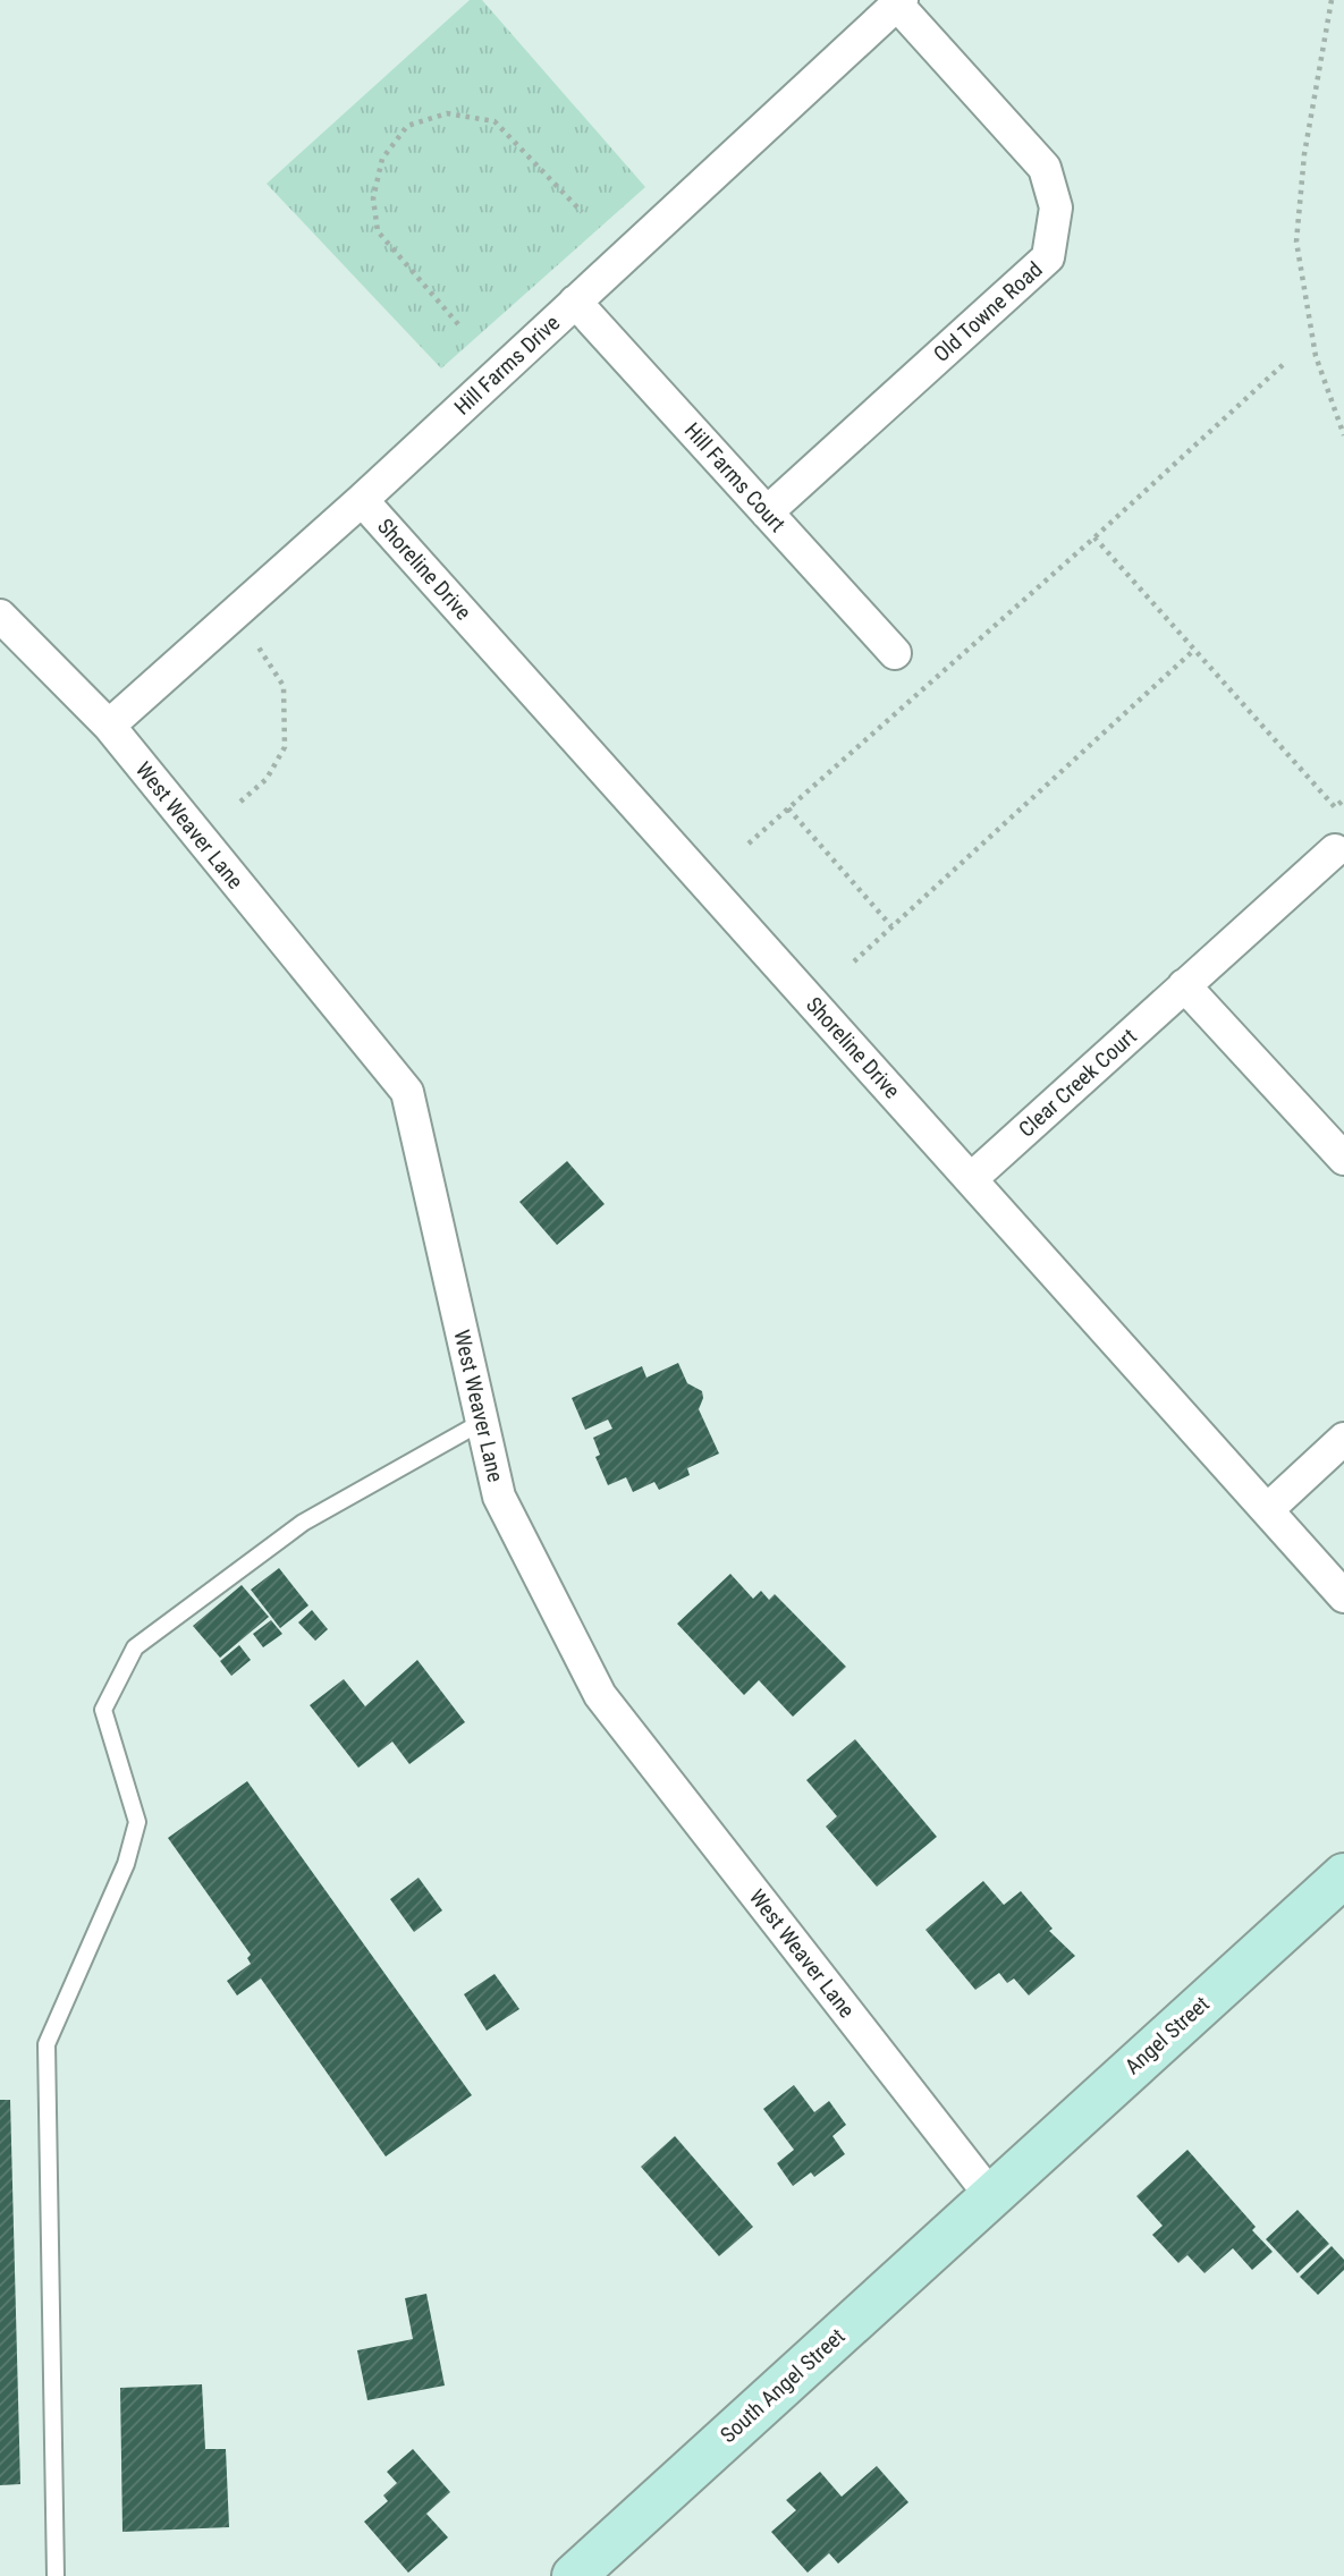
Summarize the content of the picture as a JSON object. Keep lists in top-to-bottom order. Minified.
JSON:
{"streets":{"main road":["Angel Street","South Angel Street"],"street":["Old Towne Road","Hill Farms Drive","Hill Farms Court","Shoreline Drive","West Weaver Lane","Clear Creek Court"]},"crossings":[["Old Towne Road","Hill Farms Drive"],["Old Towne Road","Hill Farms Court"],["Hill Farms Drive","Hill Farms Court"],["Hill Farms Drive","Shoreline Drive"],["Hill Farms Drive","West Weaver Lane"],["Shoreline Drive","Clear Creek Court"],["West Weaver Lane","Angel Street"],["West Weaver Lane","South Angel Street"],["Angel Street","South Angel Street"]]}
